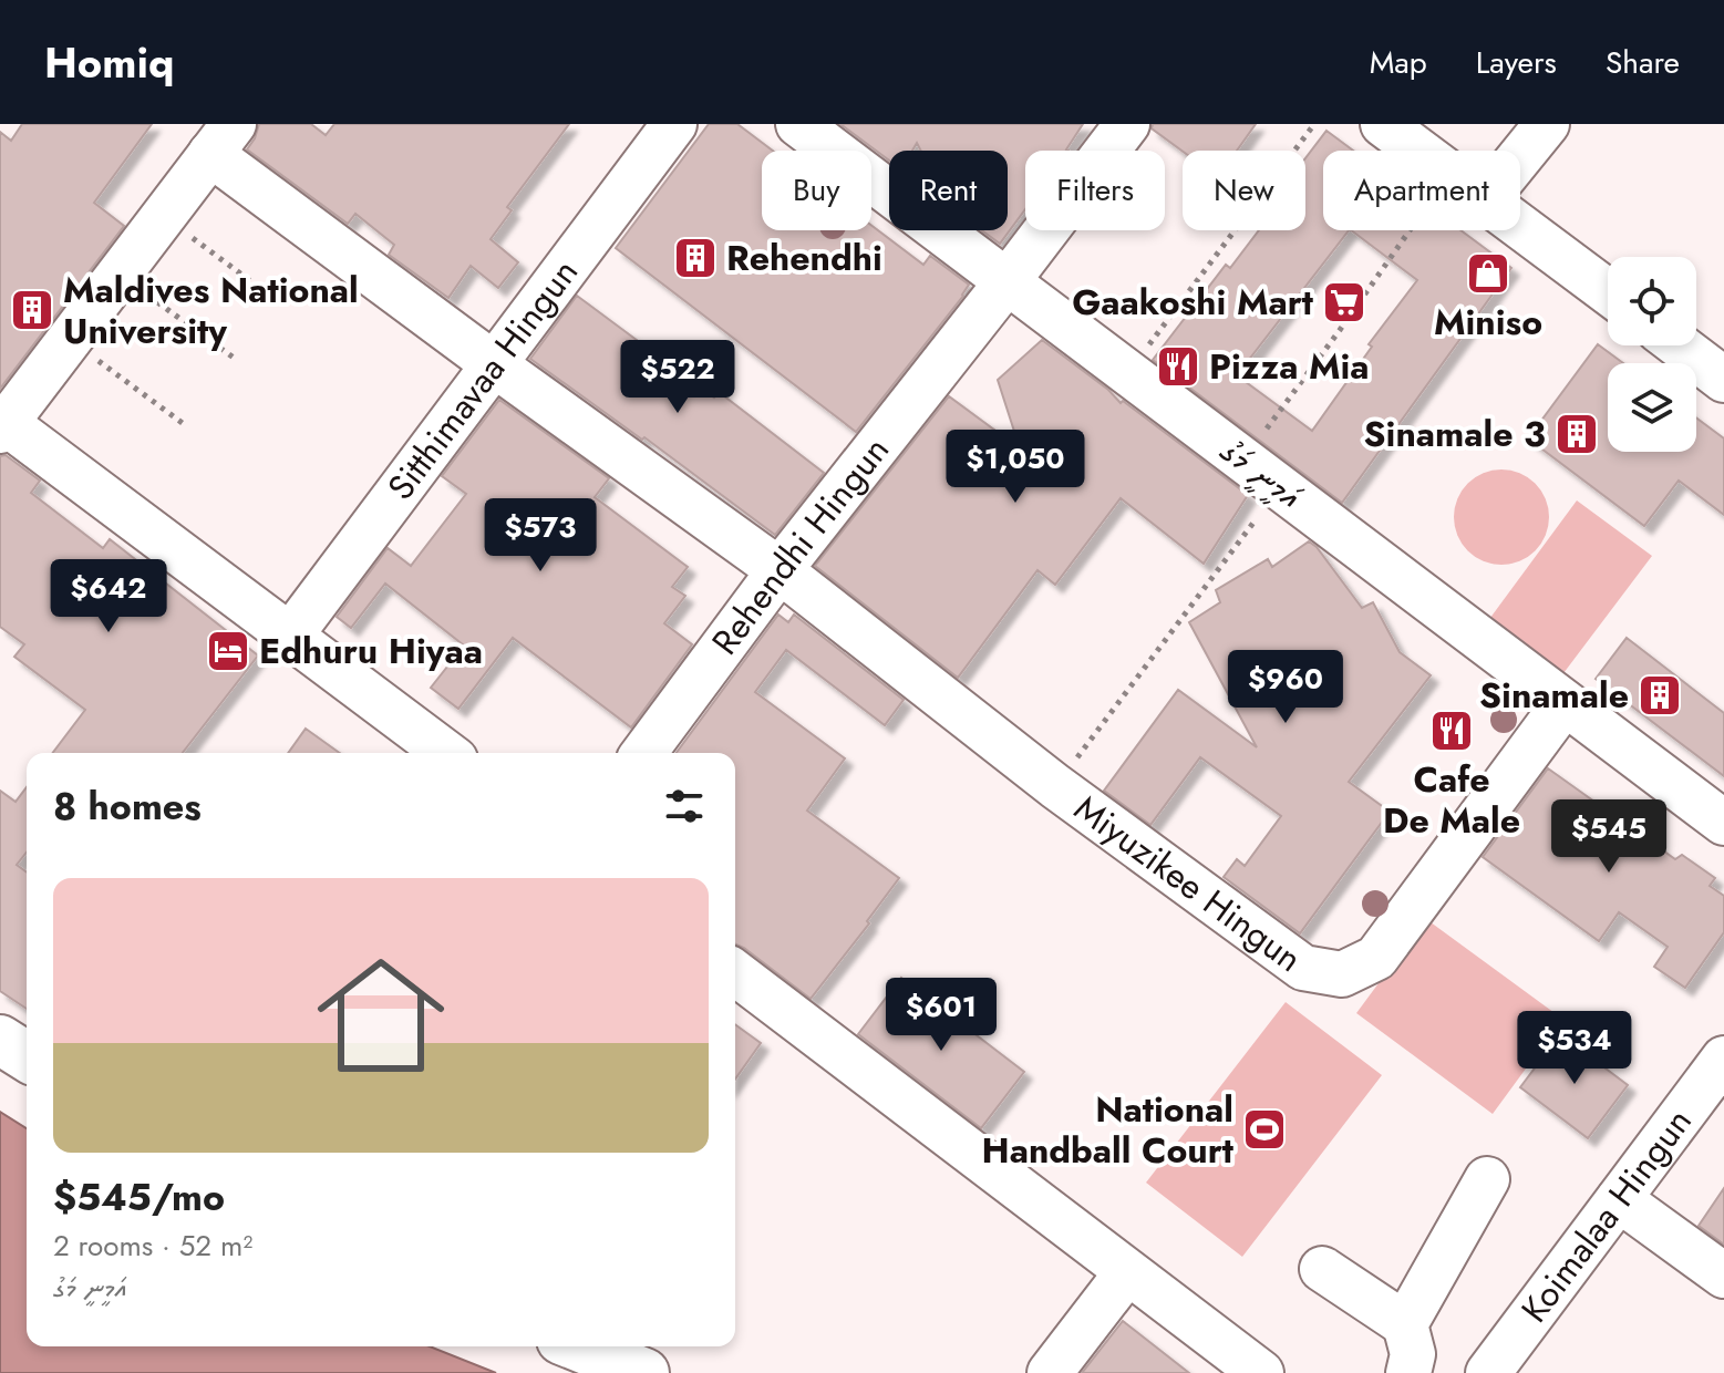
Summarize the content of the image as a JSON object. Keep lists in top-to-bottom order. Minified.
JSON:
{"streets":{"street":["Sitthimavaa Hingun","އަމީނީ މަގު","Rehendhi Hingun","Miyuzikee Hingun","Koimalaa Hingun"]},"crossings":[["Sitthimavaa Hingun","Miyuzikee Hingun"],["އަމީނީ މަގު","Rehendhi Hingun"],["އަމީނީ މަގު","Miyuzikee Hingun"],["Rehendhi Hingun","Miyuzikee Hingun"]],"places":{"building":["Rehendhi","Maldives National University","Sinamale 3","Sinamale"],"shop":["Miniso"],"supermarket":["Gaakoshi Mart"],"restaurant":["Pizza Mia","Cafe De Male"],"hotel":["Edhuru Hiyaa"],"sports":["National Handball Court"]},"page":{"header":"Homiq","nav":["Map","Layers","Share"],"chip":["Buy","Rent","Filters","New","Apartment"],"price":["$522","$1,050","$573","$642","$960","$545","$601","$534"],"heading":"8 homes","list":[{"name":"$545/mo","note":"2 rooms · 52 m² · އަމީނީ މަގު"}]}}
